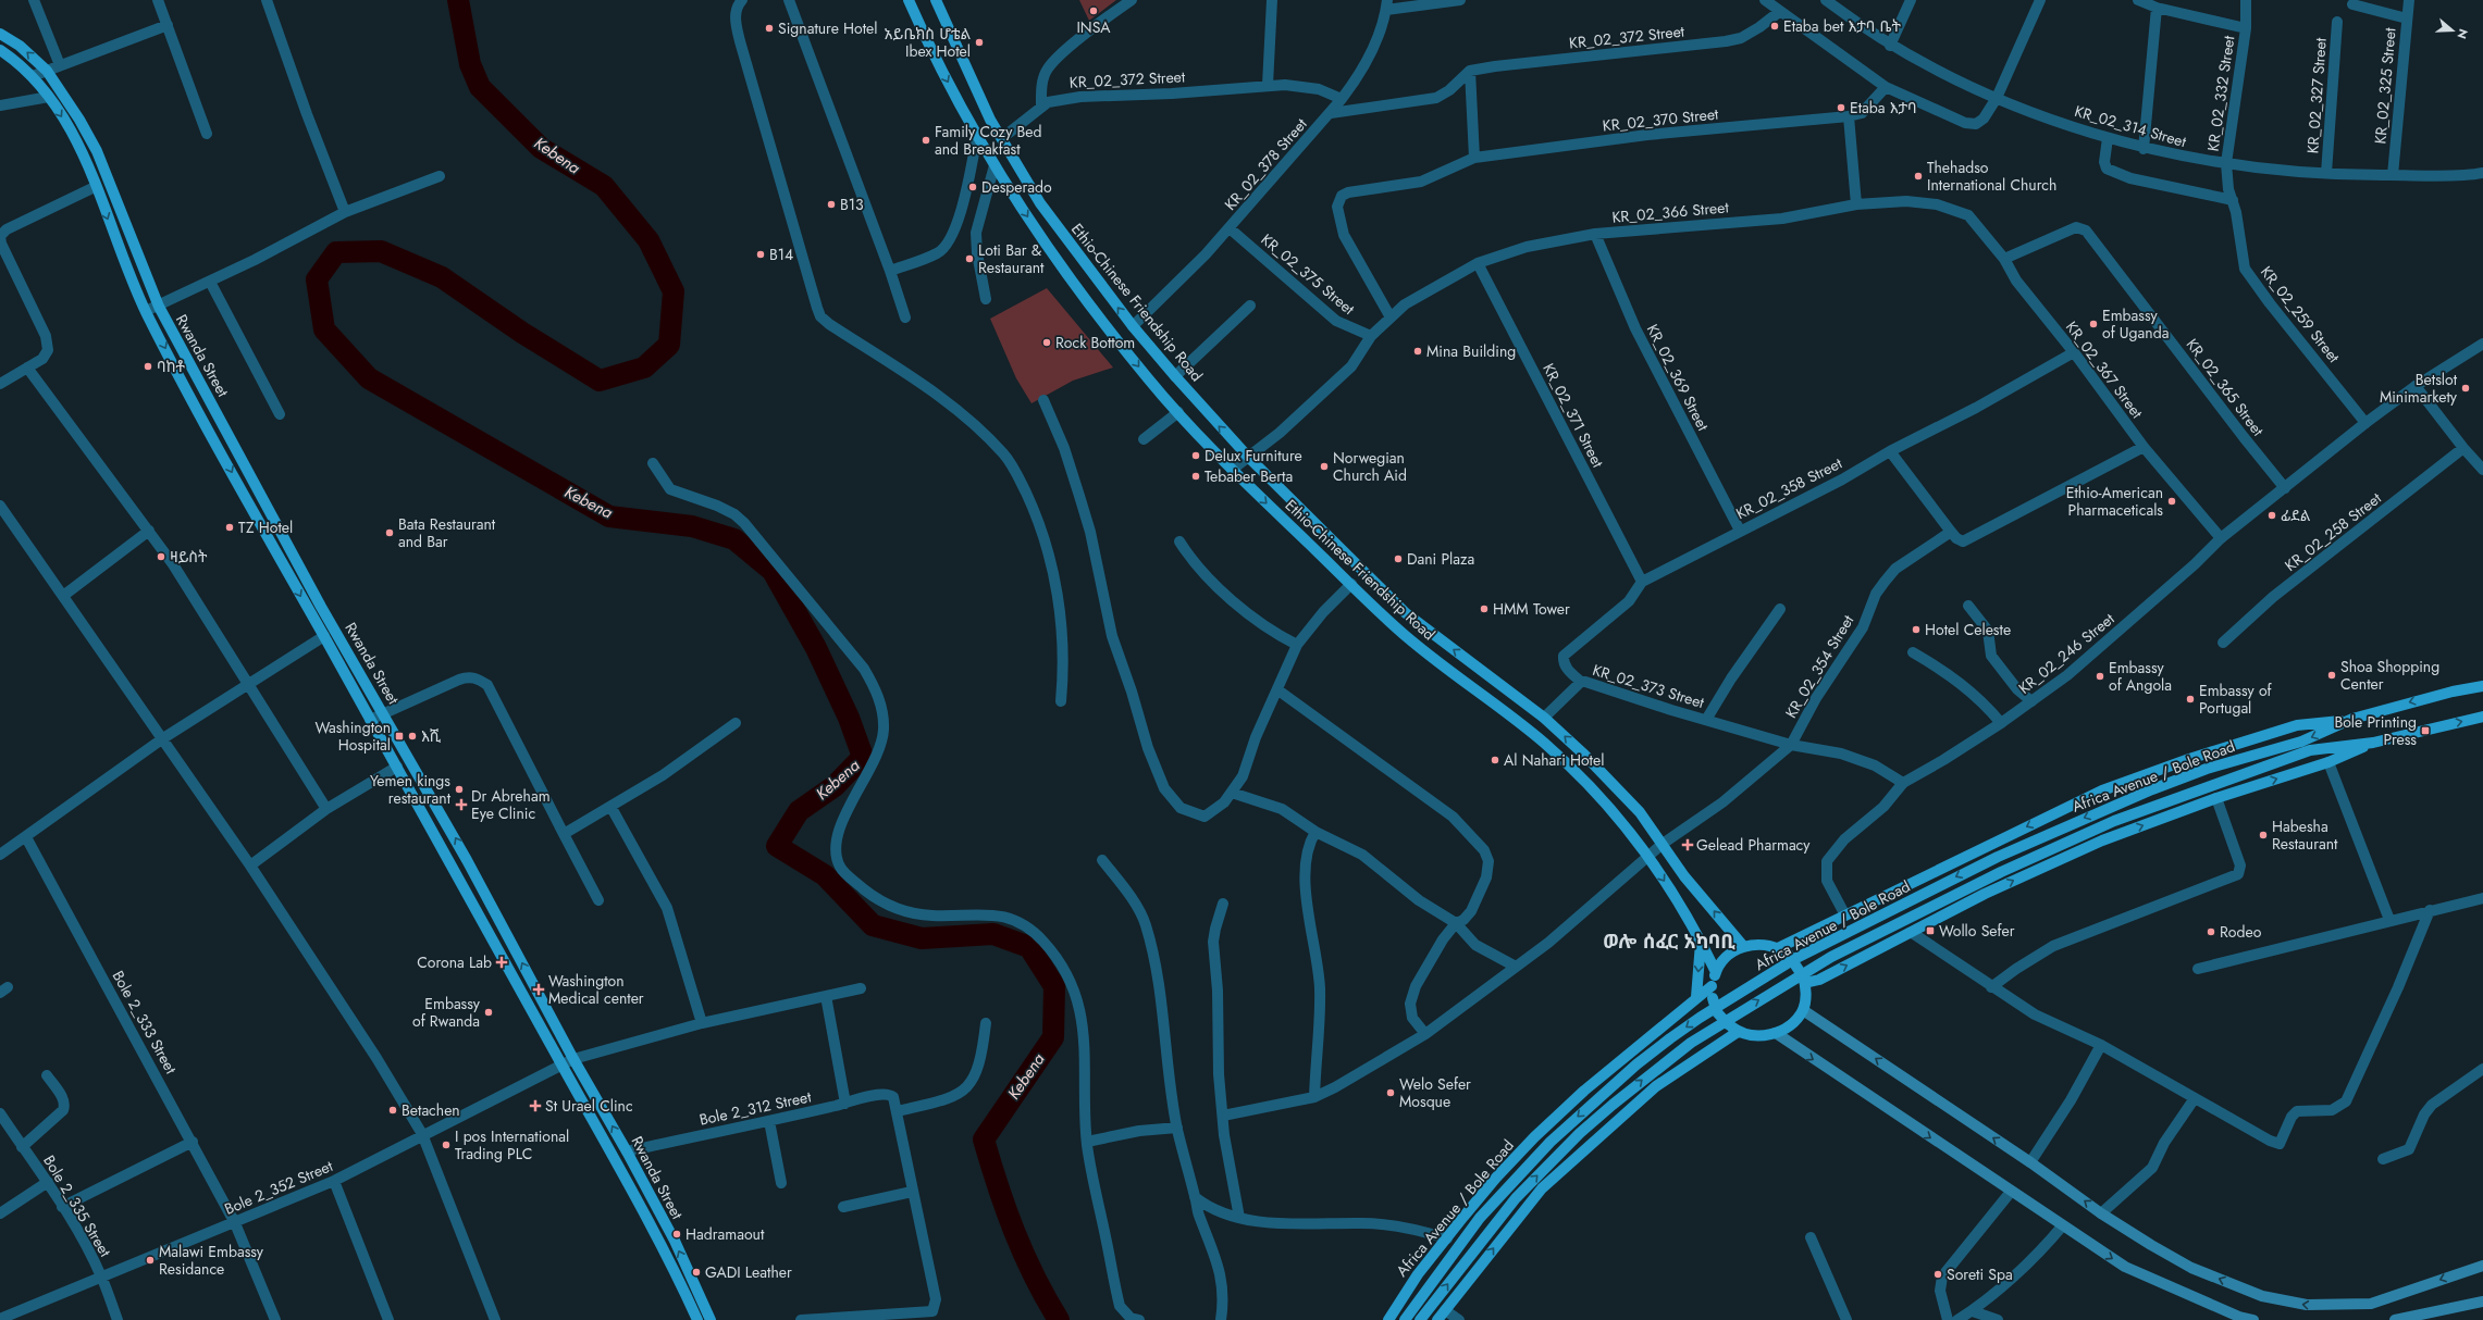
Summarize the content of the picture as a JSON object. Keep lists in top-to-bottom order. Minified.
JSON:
{"streets":{"main road":["Ethio-Chinese Friendship Road","Rwanda Street","Africa Avenue / Bole Road"],"street":["KR_02_372 Street","KR_02_325 Street","KR_02_332 Street","KR_02_327 Street","KR_02_370 Street","KR_02_314 Street","KR_02_378 Street","KR_02_366 Street","KR_02_375 Street","KR_02_259 Street","KR_02_367 Street","KR_02_369 Street","KR_02_365 Street","KR_02_371 Street","KR_02_358 Street","KR_02_258 Street","KR_02_246 Street","KR_02_354 Street","KR_02_373 Street","Bole 2_333 Street","Bole 2_312 Street","Bole 2_352 Street","Bole 2_335 Street"]},"crossings":[["KR_02_372 Street","KR_02_378 Street"],["KR_02_372 Street","Ethio-Chinese Friendship Road"],["KR_02_325 Street","KR_02_314 Street"],["KR_02_332 Street","KR_02_314 Street"],["KR_02_332 Street","KR_02_259 Street"],["KR_02_327 Street","KR_02_314 Street"],["KR_02_370 Street","KR_02_366 Street"],["KR_02_314 Street","KR_02_259 Street"],["KR_02_378 Street","KR_02_375 Street"],["KR_02_378 Street","Ethio-Chinese Friendship Road"],["KR_02_366 Street","KR_02_375 Street"],["KR_02_366 Street","Ethio-Chinese Friendship Road"],["KR_02_366 Street","KR_02_367 Street"],["KR_02_366 Street","KR_02_369 Street"],["KR_02_366 Street","KR_02_371 Street"],["Ethio-Chinese Friendship Road","KR_02_354 Street"],["Ethio-Chinese Friendship Road","KR_02_373 Street"],["Ethio-Chinese Friendship Road","Africa Avenue / Bole Road"],["KR_02_259 Street","KR_02_246 Street"],["Rwanda Street","Bole 2_312 Street"],["Rwanda Street","Bole 2_352 Street"],["KR_02_367 Street","KR_02_365 Street"],["KR_02_367 Street","KR_02_358 Street"],["KR_02_367 Street","KR_02_246 Street"],["KR_02_369 Street","KR_02_358 Street"],["KR_02_365 Street","KR_02_246 Street"],["KR_02_371 Street","KR_02_358 Street"],["KR_02_358 Street","KR_02_373 Street"],["KR_02_246 Street","KR_02_373 Street"],["KR_02_246 Street","Africa Avenue / Bole Road"],["KR_02_354 Street","KR_02_373 Street"],["Bole 2_333 Street","Bole 2_352 Street"],["Bole 2_352 Street","Bole 2_335 Street"]],"districts":["ወሎ ሰፈር አካባቢ"],"water":["Kebena"],"places":{"other":["INSA","Etaba bet እታባ ቤት","Signature Hotel","አይቤክስ ሆቴል Ibex Hotel","Etaba እታባ","Family Cozy Bed and Breakfast","Thehadso International Church","Desperado","B13","B14","Loti Bar & Restaurant","Embassy of Uganda","Rock Bottom","Mina Building","ባከቶ","Betslot Minimarkety","Delux Furniture","Norwegian Church Aid","Tebaber Berta","Ethio-American Pharmaceticals","ፊደል","TZ Hotel","Bata Restaurant and Bar","ዛይስት","Dani Plaza","HMM Tower","Hotel Celeste","Shoa Shopping Center","Embassy of Angola","Embassy of Portugal","እሺ","Al Nahari Hotel","Yemen kings restaurant","Habesha Restaurant","Rodeo","Embassy of Rwanda","Welo Sefer Mosque","Betachen","I pos International Trading PLC","Hadramaout","Malawi Embassy Residance","GADI Leather","Soreti Spa"],"transit":["Bole Printing Press","Washington Hospital","Wollo Sefer"],"health":["Dr Abreham Eye Clinic","Gelead Pharmacy","Corona Lab","Washington Medical center","St Urael Clinc"]},"north":"right"}
